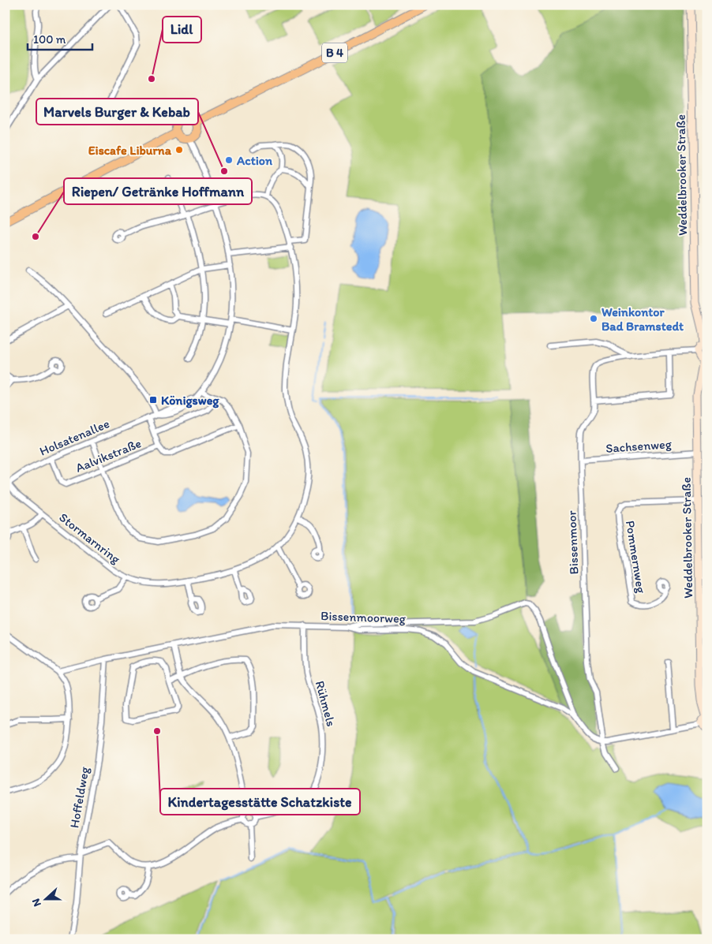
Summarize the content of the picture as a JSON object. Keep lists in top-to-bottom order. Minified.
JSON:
{"streets":{"main road":["B 4"],"street":["Weddelbrooker Straße","Holsatenallee","Sachsenweg","Aalvikstraße","Stormarnring","Bissenmoor","Pommernweg","Bissenmoorweg","Rühmels","Hoffeldweg"]},"crossings":[["B 4","Holsatenallee"],["Weddelbrooker Straße","Sachsenweg"],["Weddelbrooker Straße","Bissenmoor"],["Weddelbrooker Straße","Pommernweg"],["Holsatenallee","Aalvikstraße"],["Holsatenallee","Stormarnring"],["Sachsenweg","Bissenmoor"],["Bissenmoor","Bissenmoorweg"],["Bissenmoorweg","Rühmels"],["Bissenmoorweg","Hoffeldweg"]],"places":{"other":["Lidl","Eiscafe Liburna","Action","Marvels Burger & Kebab","Riepen/ Getränke Hoffmann","Weinkontor Bad Bramstedt","Kindertagesstätte Schatzkiste"],"transit":["Königsweg"]},"scale_bar":"100 m","north":"left"}
